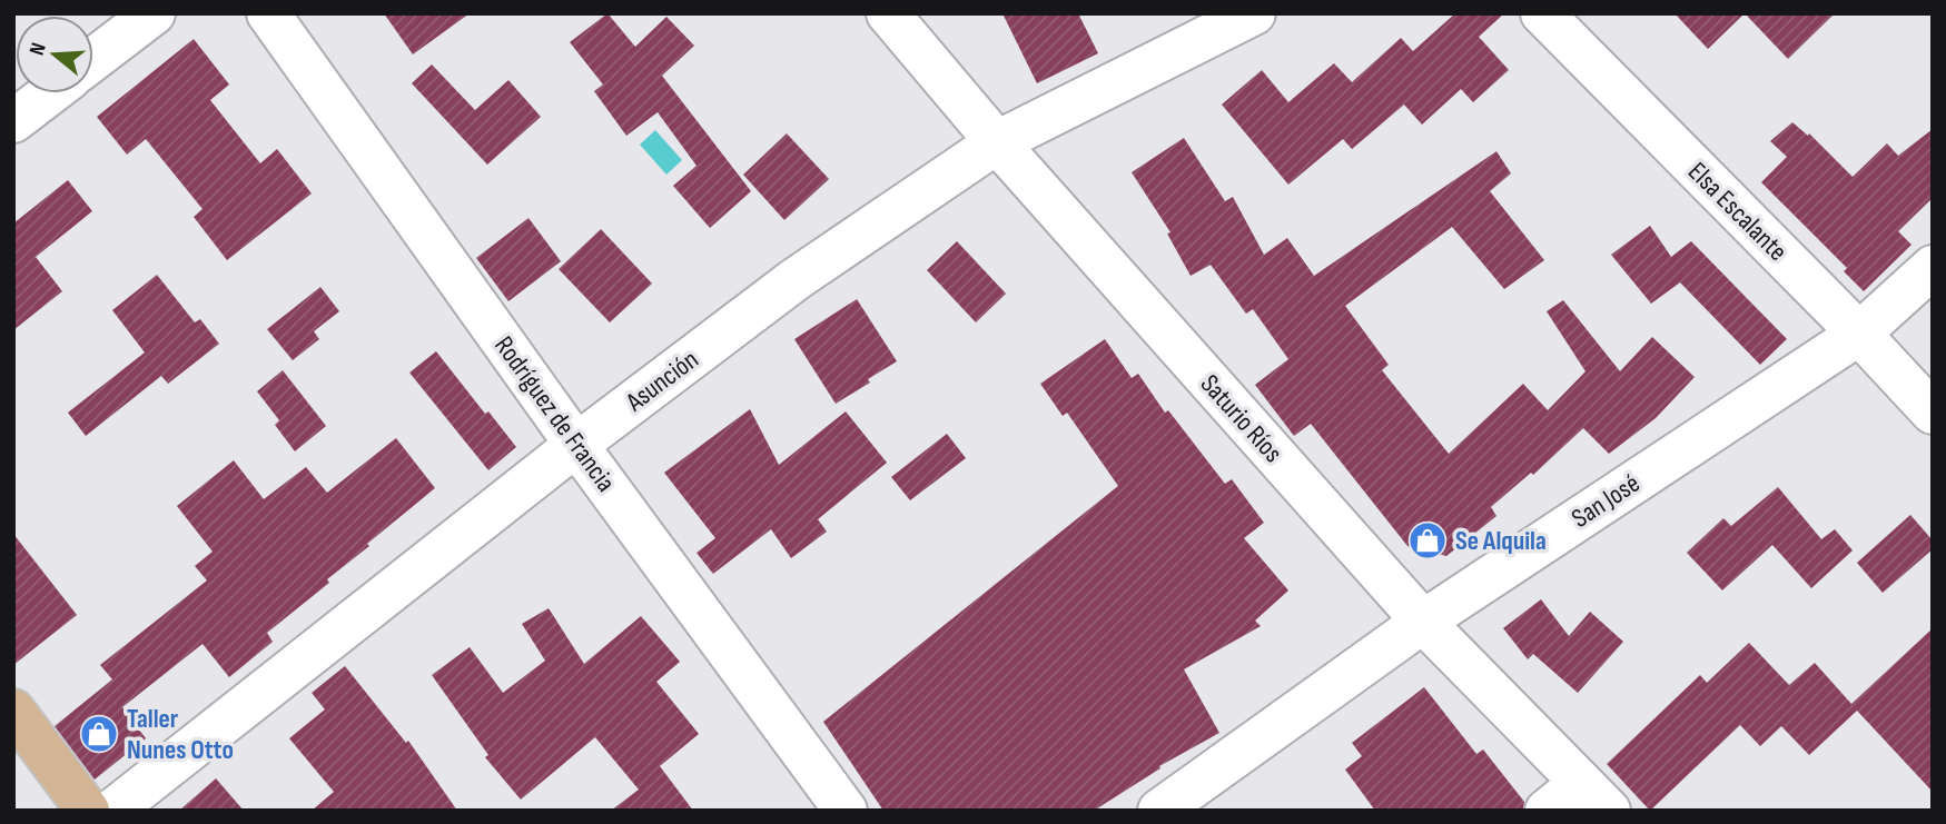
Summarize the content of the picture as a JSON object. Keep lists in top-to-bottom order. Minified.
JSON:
{"streets":{"street":["Elsa Escalante","Asunción","Rodríguez de Francia","Saturio Ríos","San José"]},"crossings":[["Elsa Escalante","San José"],["Asunción","Rodríguez de Francia"],["Asunción","Saturio Ríos"],["Saturio Ríos","San José"]],"places":{"shop":["Se Alquila","Taller Nunes Otto"]},"north":"left"}
